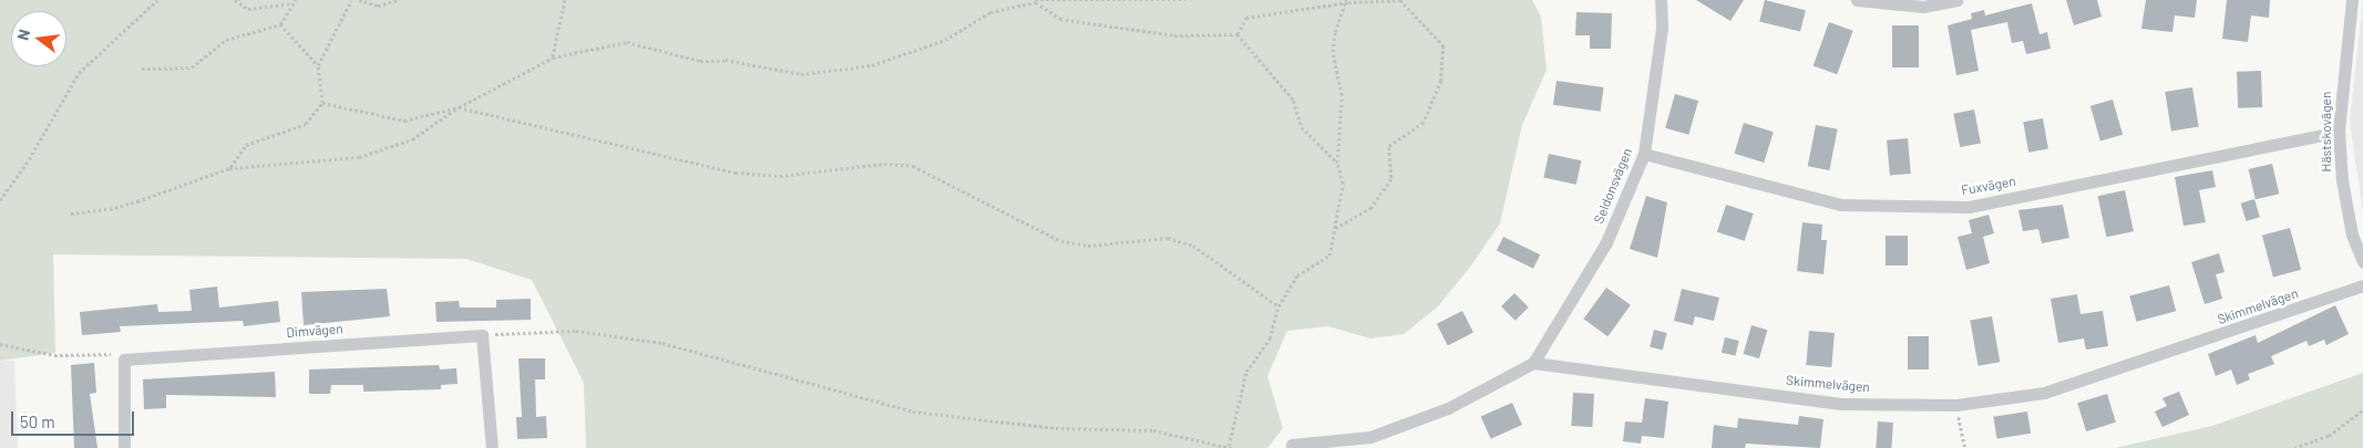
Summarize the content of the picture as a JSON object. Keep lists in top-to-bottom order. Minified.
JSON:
{"streets":{"street":["Hästskovägen","Seldonsvägen","Fuxvägen","Skimmelvägen","Dimvägen"]},"crossings":[["Hästskovägen","Fuxvägen"],["Seldonsvägen","Fuxvägen"],["Seldonsvägen","Skimmelvägen"]],"scale_bar":"50 m","north":"left"}
